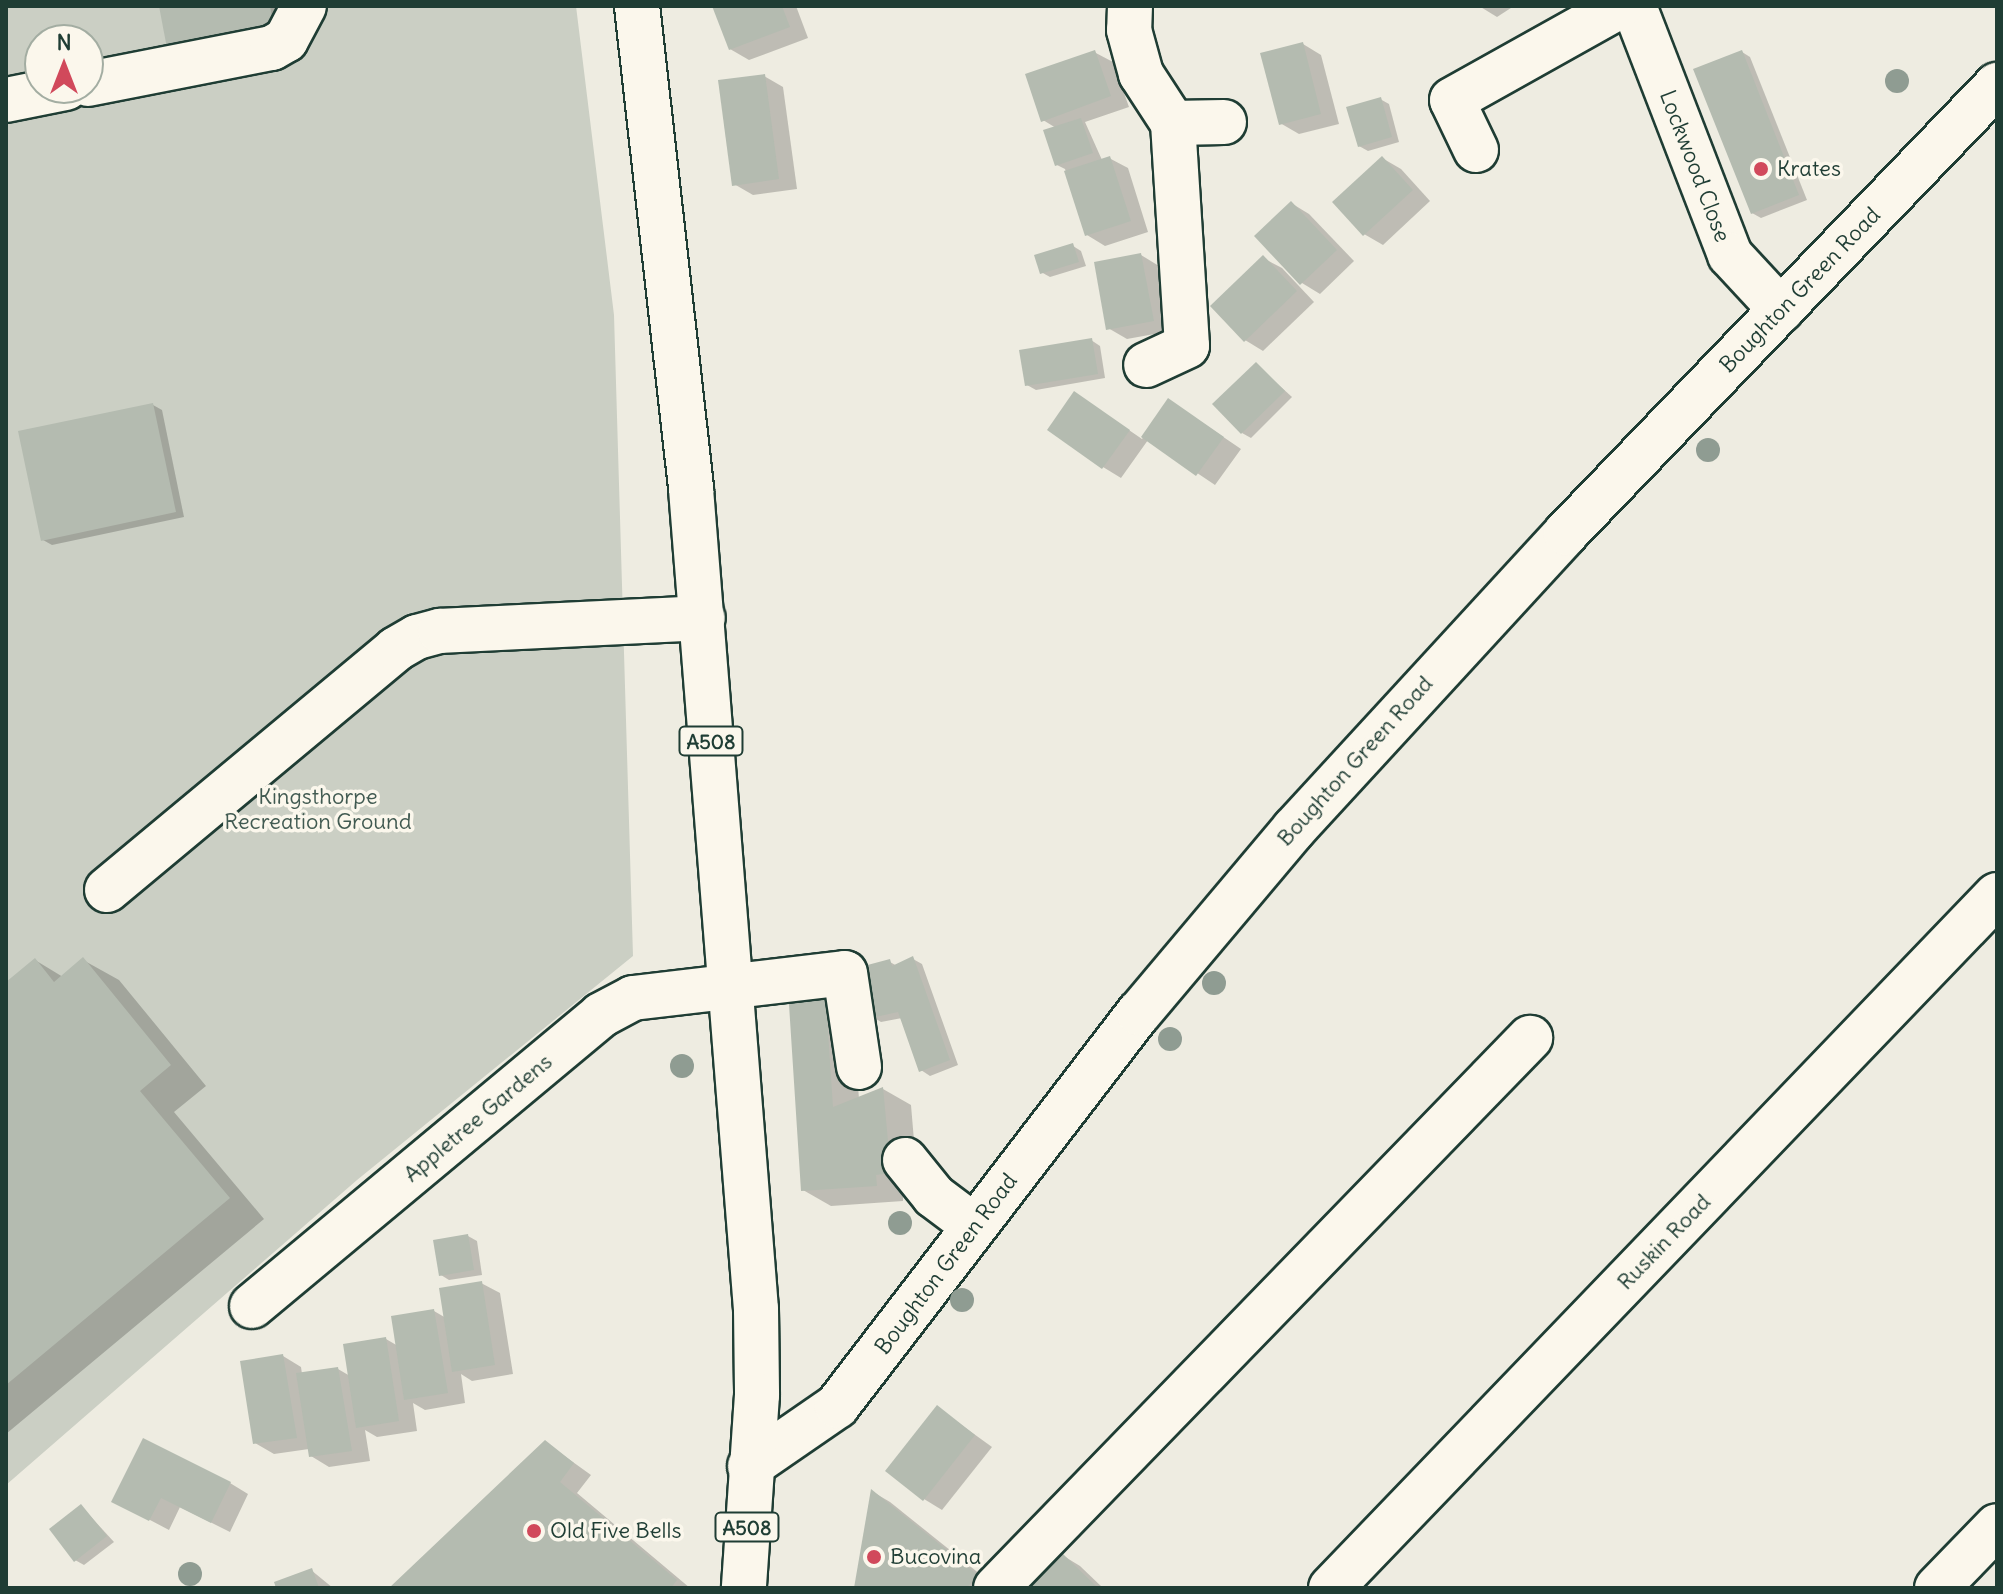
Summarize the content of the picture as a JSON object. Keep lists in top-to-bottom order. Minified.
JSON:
{"streets":{"main road":["Lockwood Close","Boughton Green Road","A508","Appletree Gardens","Ruskin Road"]},"crossings":[["Lockwood Close","Boughton Green Road"],["Boughton Green Road","A508"],["A508","Appletree Gardens"]],"parks":["Kingsthorpe Recreation Ground"],"places":["Krates","Old Five Bells","Bucovina"],"north":"top"}
